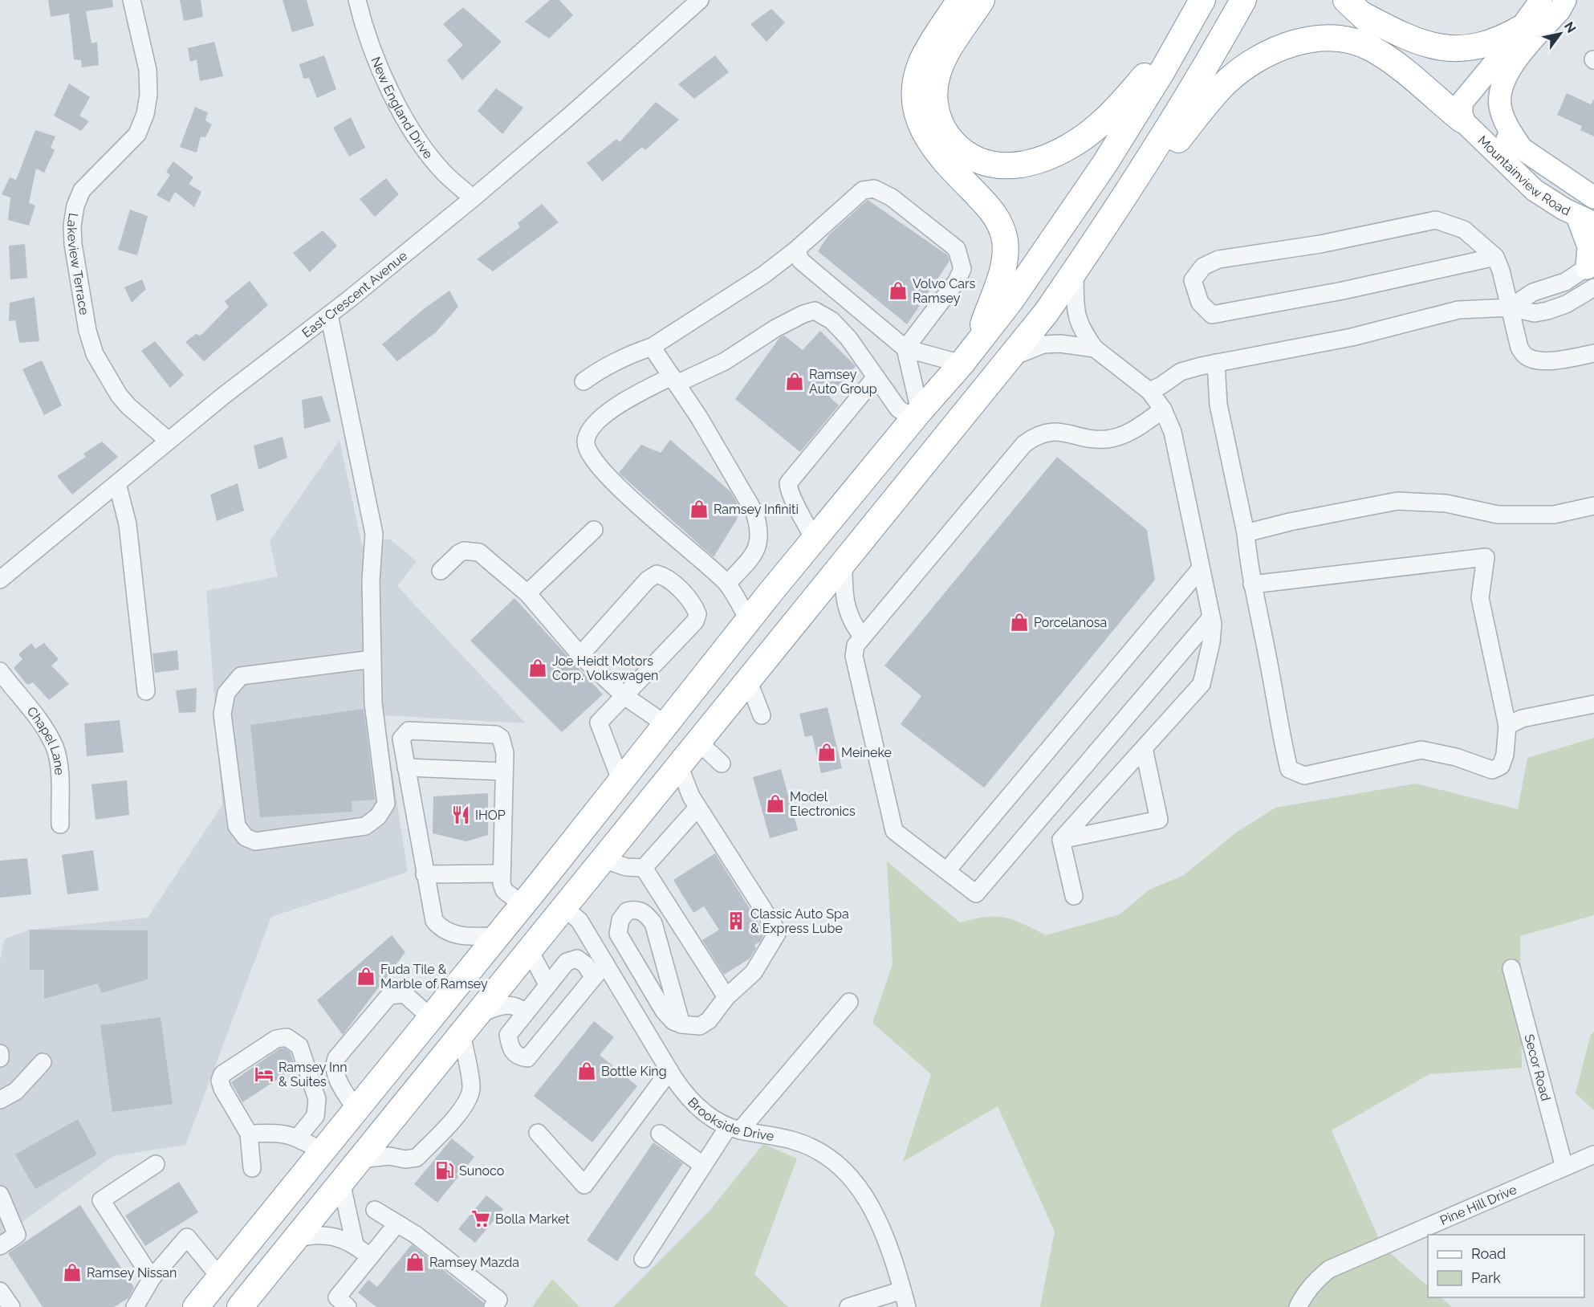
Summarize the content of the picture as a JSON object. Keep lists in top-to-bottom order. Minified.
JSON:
{"streets":{"main road":["Mountainview Road"],"street":["New England Drive","Lakeview Terrace","East Crescent Avenue","Chapel Lane","Secor Road","Brookside Drive","Pine Hill Drive"]},"crossings":[["New England Drive","East Crescent Avenue"],["Lakeview Terrace","East Crescent Avenue"],["Secor Road","Pine Hill Drive"]],"places":{"shop":["Volvo Cars Ramsey","Ramsey Auto Group","Ramsey Infiniti","Porcelanosa","Joe Heidt Motors Corp. Volkswagen","Meineke","Model Electronics","Fuda Tile & Marble of Ramsey","Bottle King","Ramsey Mazda","Ramsey Nissan"],"restaurant":["IHOP"],"building":["Classic Auto Spa & Express Lube"],"hotel":["Ramsey Inn & Suites"],"fuel station":["Sunoco"],"supermarket":["Bolla Market"]},"legend":["Road","Park"],"north":"top right"}
